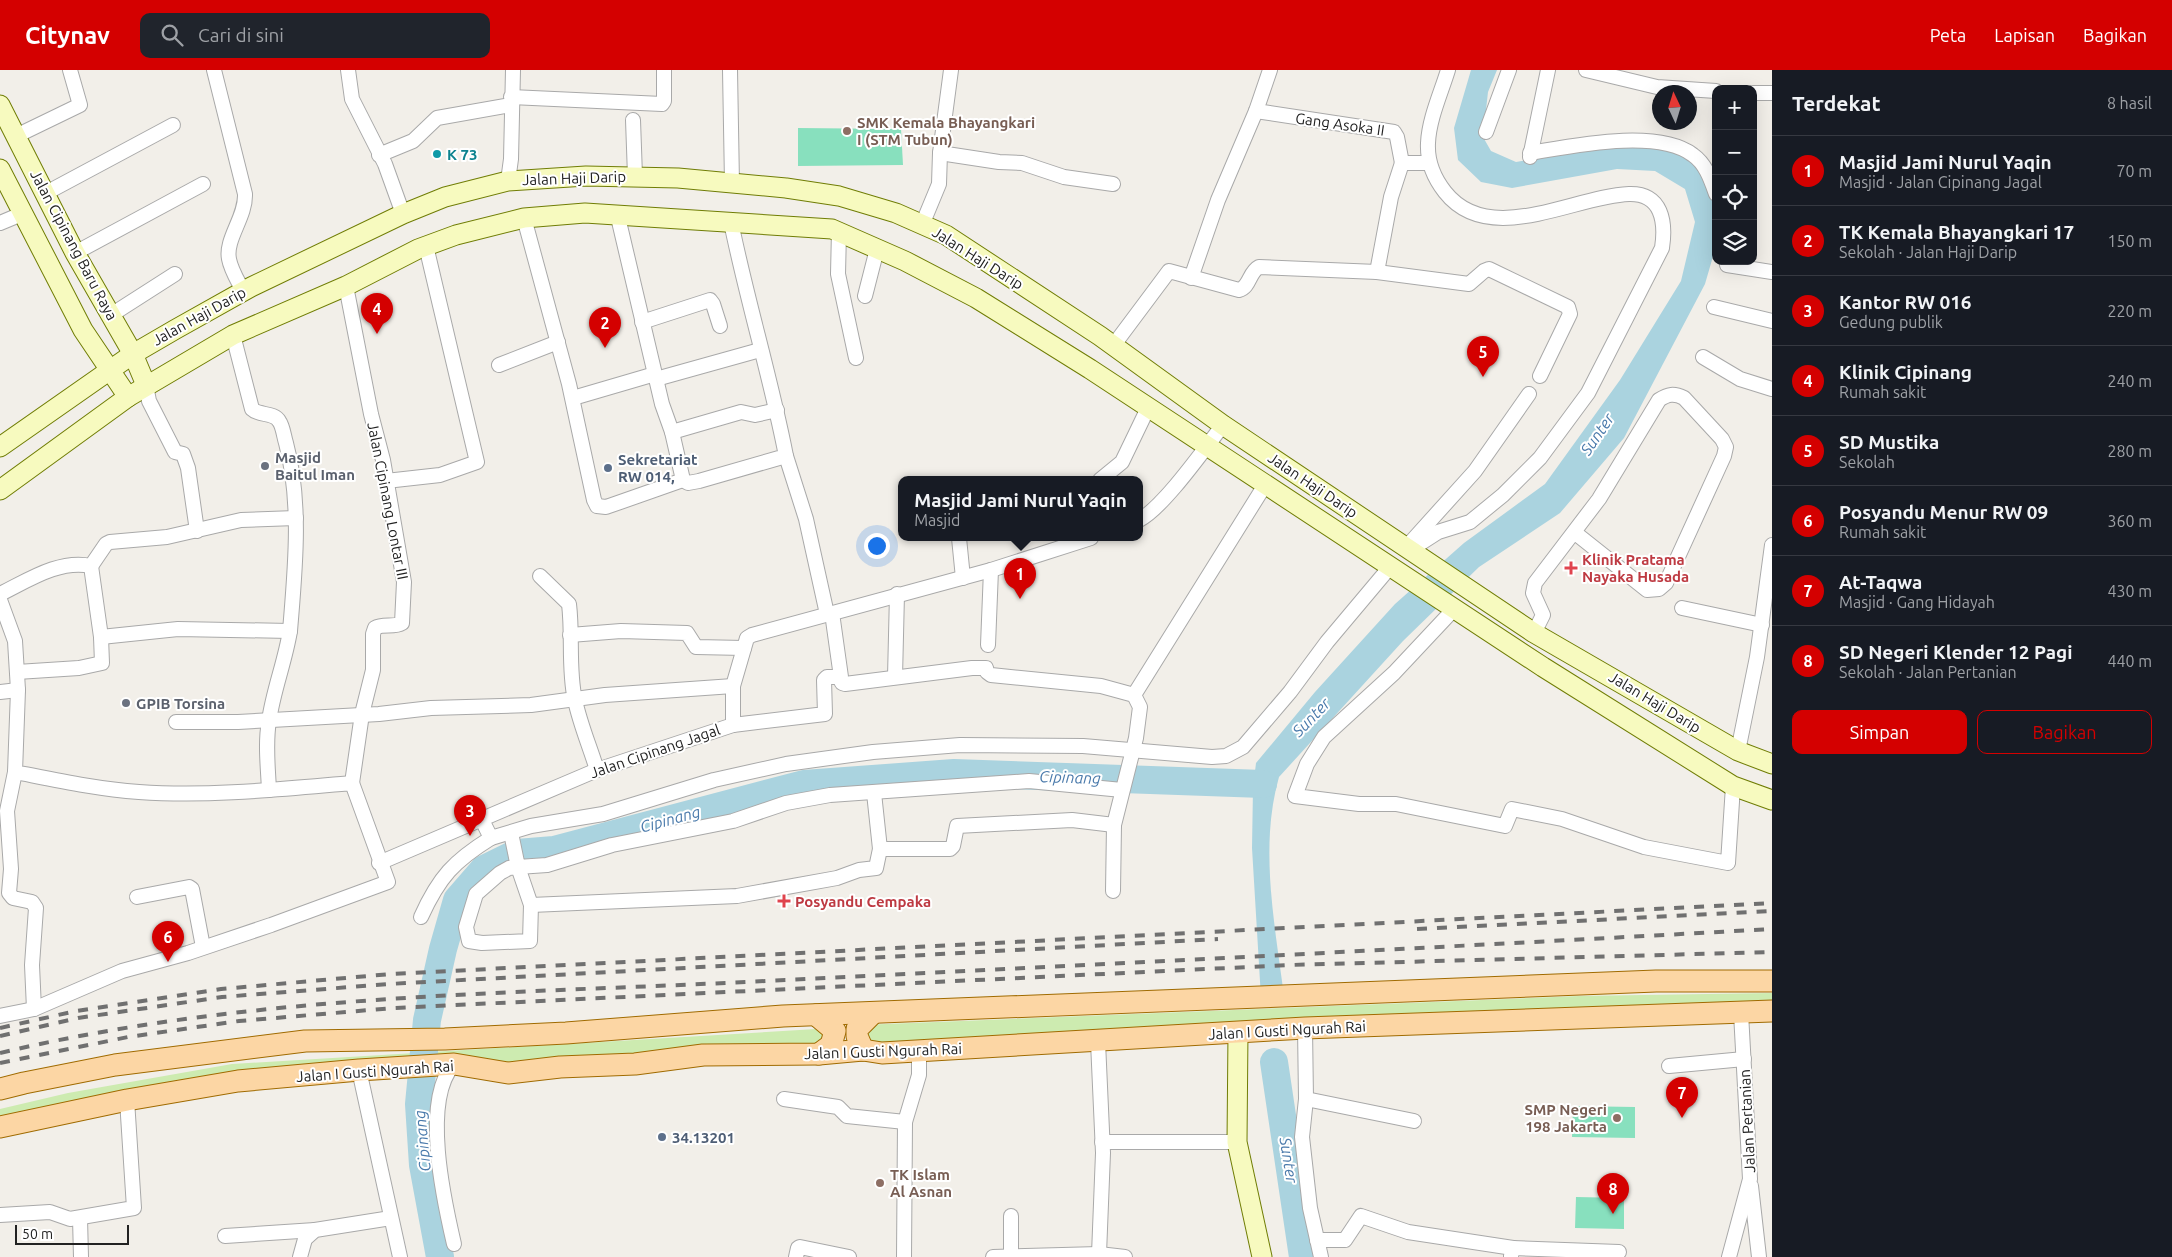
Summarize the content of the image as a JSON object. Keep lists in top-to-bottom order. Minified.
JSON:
{"streets":{"main road":["Jalan Haji Darip","Jalan Cipinang Baru Raya","Jalan I Gusti Ngurah Rai"],"street":["Gang Asoka II","Jalan Cipinang Lontar III","Jalan Cipinang Jagal","Jalan Pertanian"]},"crossings":[["Jalan Haji Darip","Jalan Cipinang Baru Raya"],["Jalan Haji Darip","Jalan Cipinang Lontar III"],["Jalan I Gusti Ngurah Rai","Jalan Pertanian"]],"water":["Sunter","Cipinang"],"places":{"other":["SMK Kemala Bhayangkari I (STM Tubun)","K 73","Masjid Baitul Iman","Sekretariat RW 014,","GPIB Torsina","SMP Negeri 198 Jakarta","34.13201","TK Islam Al Asnan"],"health":["Klinik Pratama Nayaka Husada","Posyandu Cempaka"]},"scale_bar":"50 m","north":"top","page":{"header":"Citynav","search":"Cari di sini","nav":["Peta","Lapisan","Bagikan"],"heading":["Terdekat","8 hasil"],"map_buttons":["+","−"],"list":[{"mark":"1","name":"Masjid Jami Nurul Yaqin","note":"Masjid · Jalan Cipinang Jagal","value":"70 m"},{"mark":"2","name":"TK Kemala Bhayangkari 17","note":"Sekolah · Jalan Haji Darip","value":"150 m"},{"mark":"3","name":"Kantor RW 016","note":"Gedung publik","value":"220 m"},{"mark":"4","name":"Klinik Cipinang","note":"Rumah sakit","value":"240 m"},{"mark":"5","name":"SD Mustika","note":"Sekolah","value":"280 m"},{"mark":"6","name":"Posyandu Menur RW 09","note":"Rumah sakit","value":"360 m"},{"mark":"7","name":"At-Taqwa","note":"Masjid · Gang Hidayah","value":"430 m"},{"mark":"8","name":"SD Negeri Klender 12 Pagi","note":"Sekolah · Jalan Pertanian","value":"440 m"}],"pins":["4","2","5","1","3","6","7","8"],"popup":["Masjid Jami Nurul Yaqin","Masjid"],"buttons":["Simpan","Bagikan"],"scale":"50 m"}}
